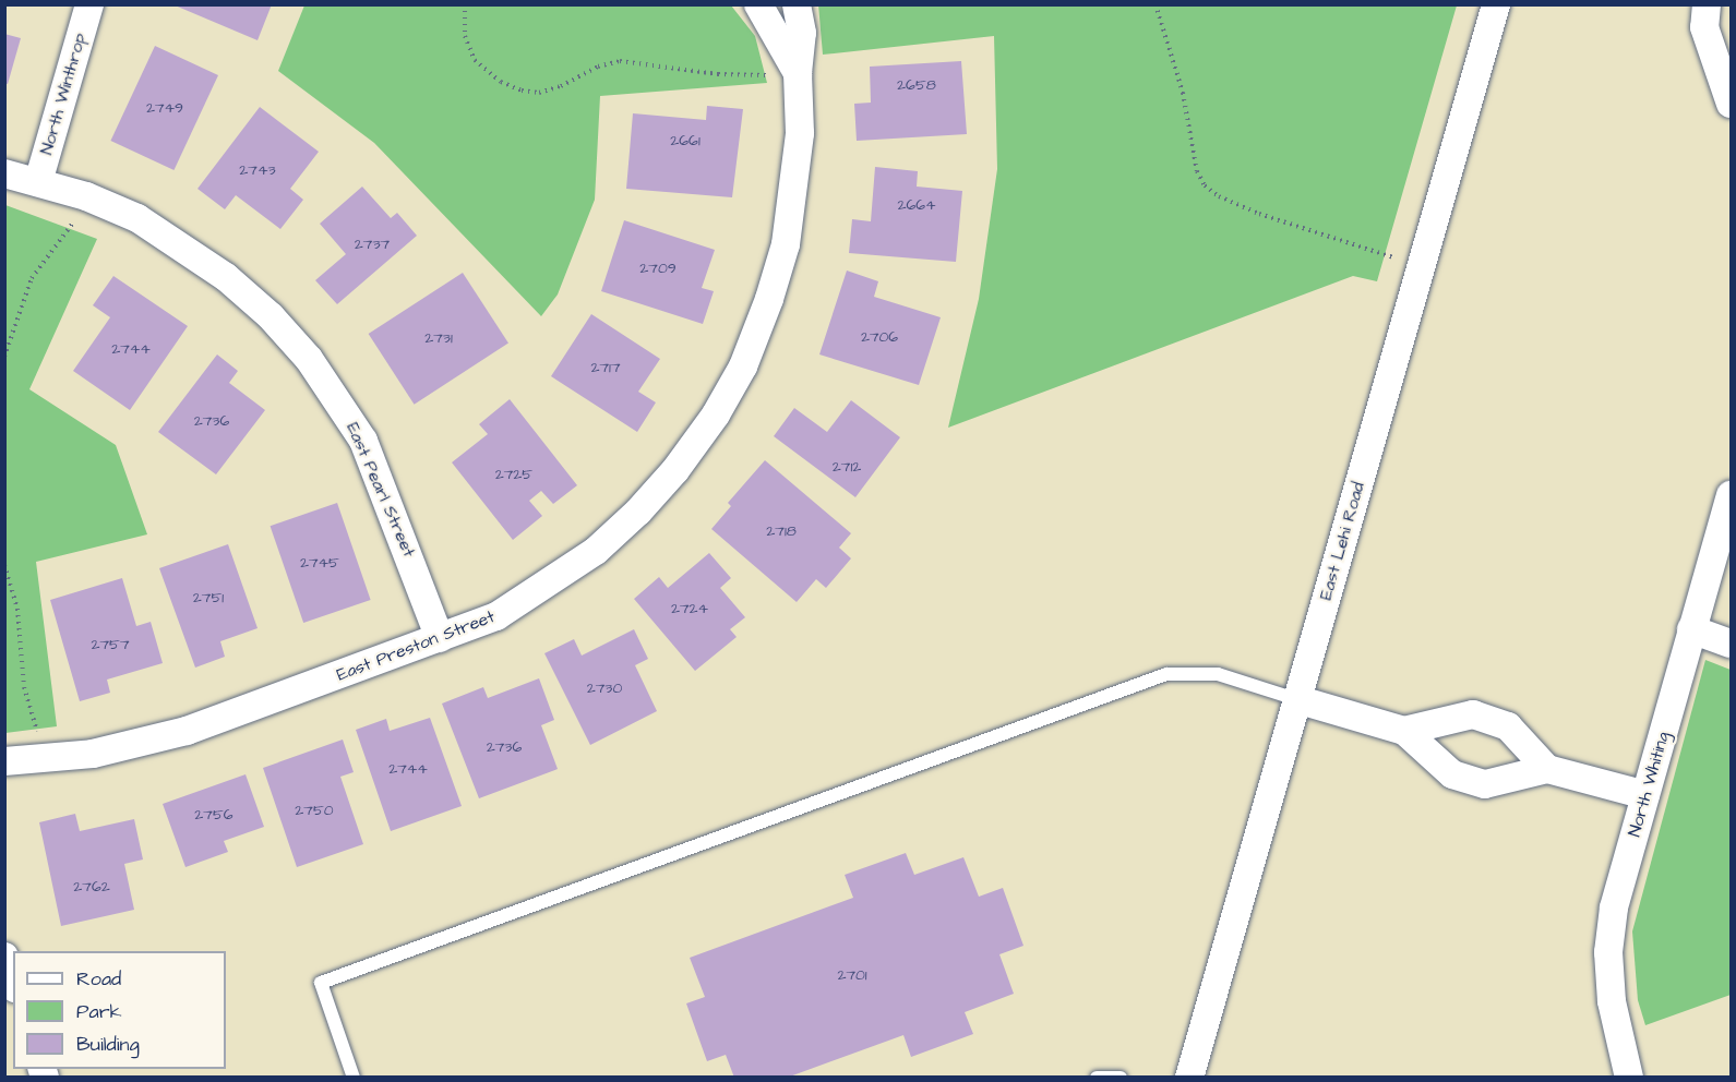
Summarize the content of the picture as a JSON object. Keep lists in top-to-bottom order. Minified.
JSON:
{"streets":{"street":["North Winthrop","East Pearl Street","East Lehi Road","East Preston Street","North Whiting"]},"crossings":[["North Winthrop","East Pearl Street"],["East Pearl Street","East Preston Street"]],"house_numbers":["2658","2749","2661","2743","2664","2737","2709","2706","2731","2744","2717","2736","2712","2725","2718","2745","2751","2724","2757","2730","2736","2744","2750","2756","2762","2701"],"legend":["Road","Park","Building"]}
